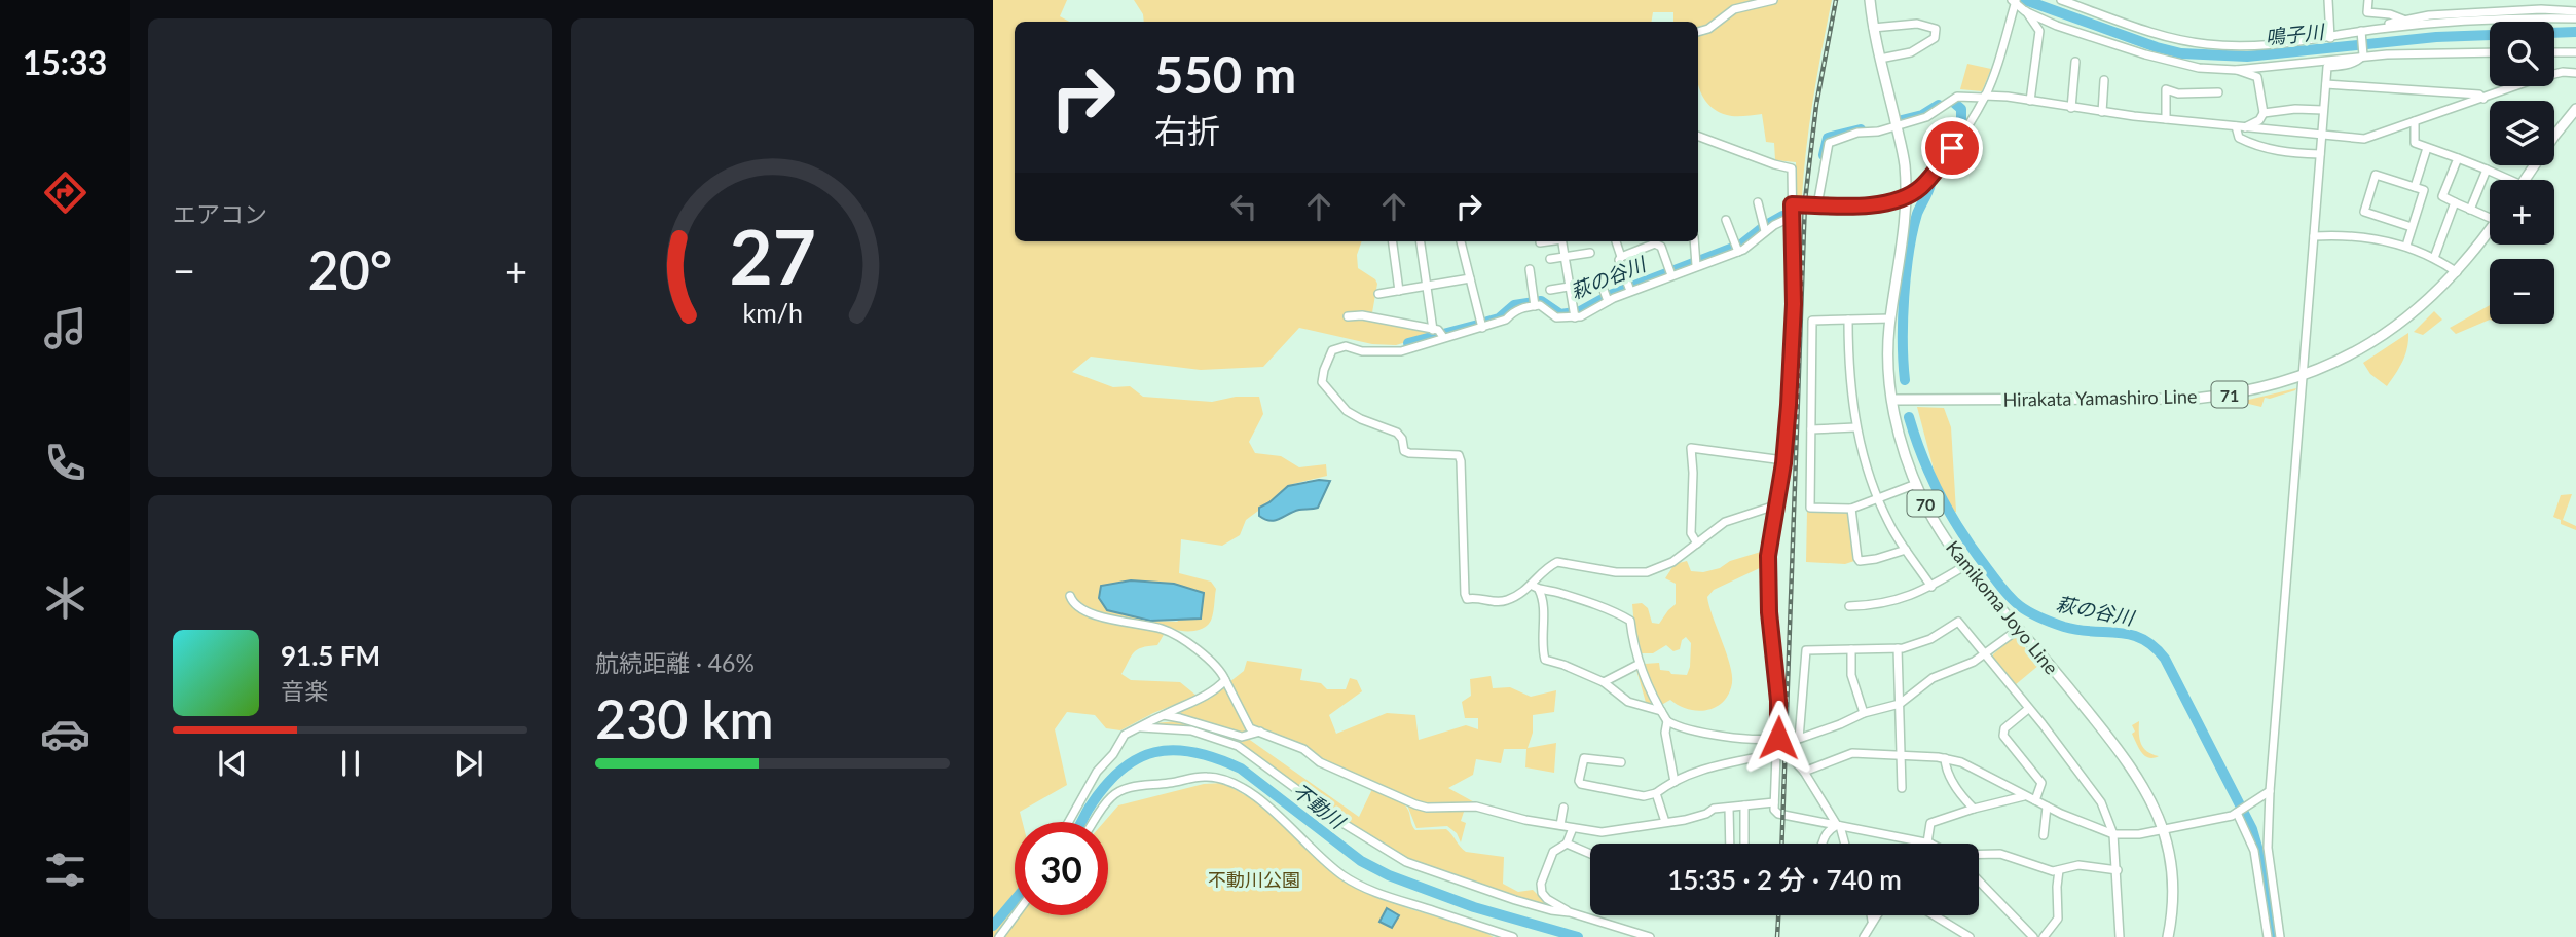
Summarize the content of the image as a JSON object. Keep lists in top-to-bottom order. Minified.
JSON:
{"streets":{"main road":["71","Hirakata Yamashiro Line","70","Kamikoma Joyo Line"]},"crossings":[["Hirakata Yamashiro Line","Kamikoma Joyo Line"]],"water":["鳴子川","萩の谷川","不動川"],"parks":["不動川公園"],"page":{"tabs":"15:33","tile":["エアコン",["航続距離 · 46%","230 km"]],"map_buttons":["+","−"],"turn":["550 m","右折"],"heat":["−","20°","+"],"song":["91.5 FM","音楽"],"limit":"30","trip":"15:35 · 2 分 · 740 m","gauge":["27","km/h"]}}
